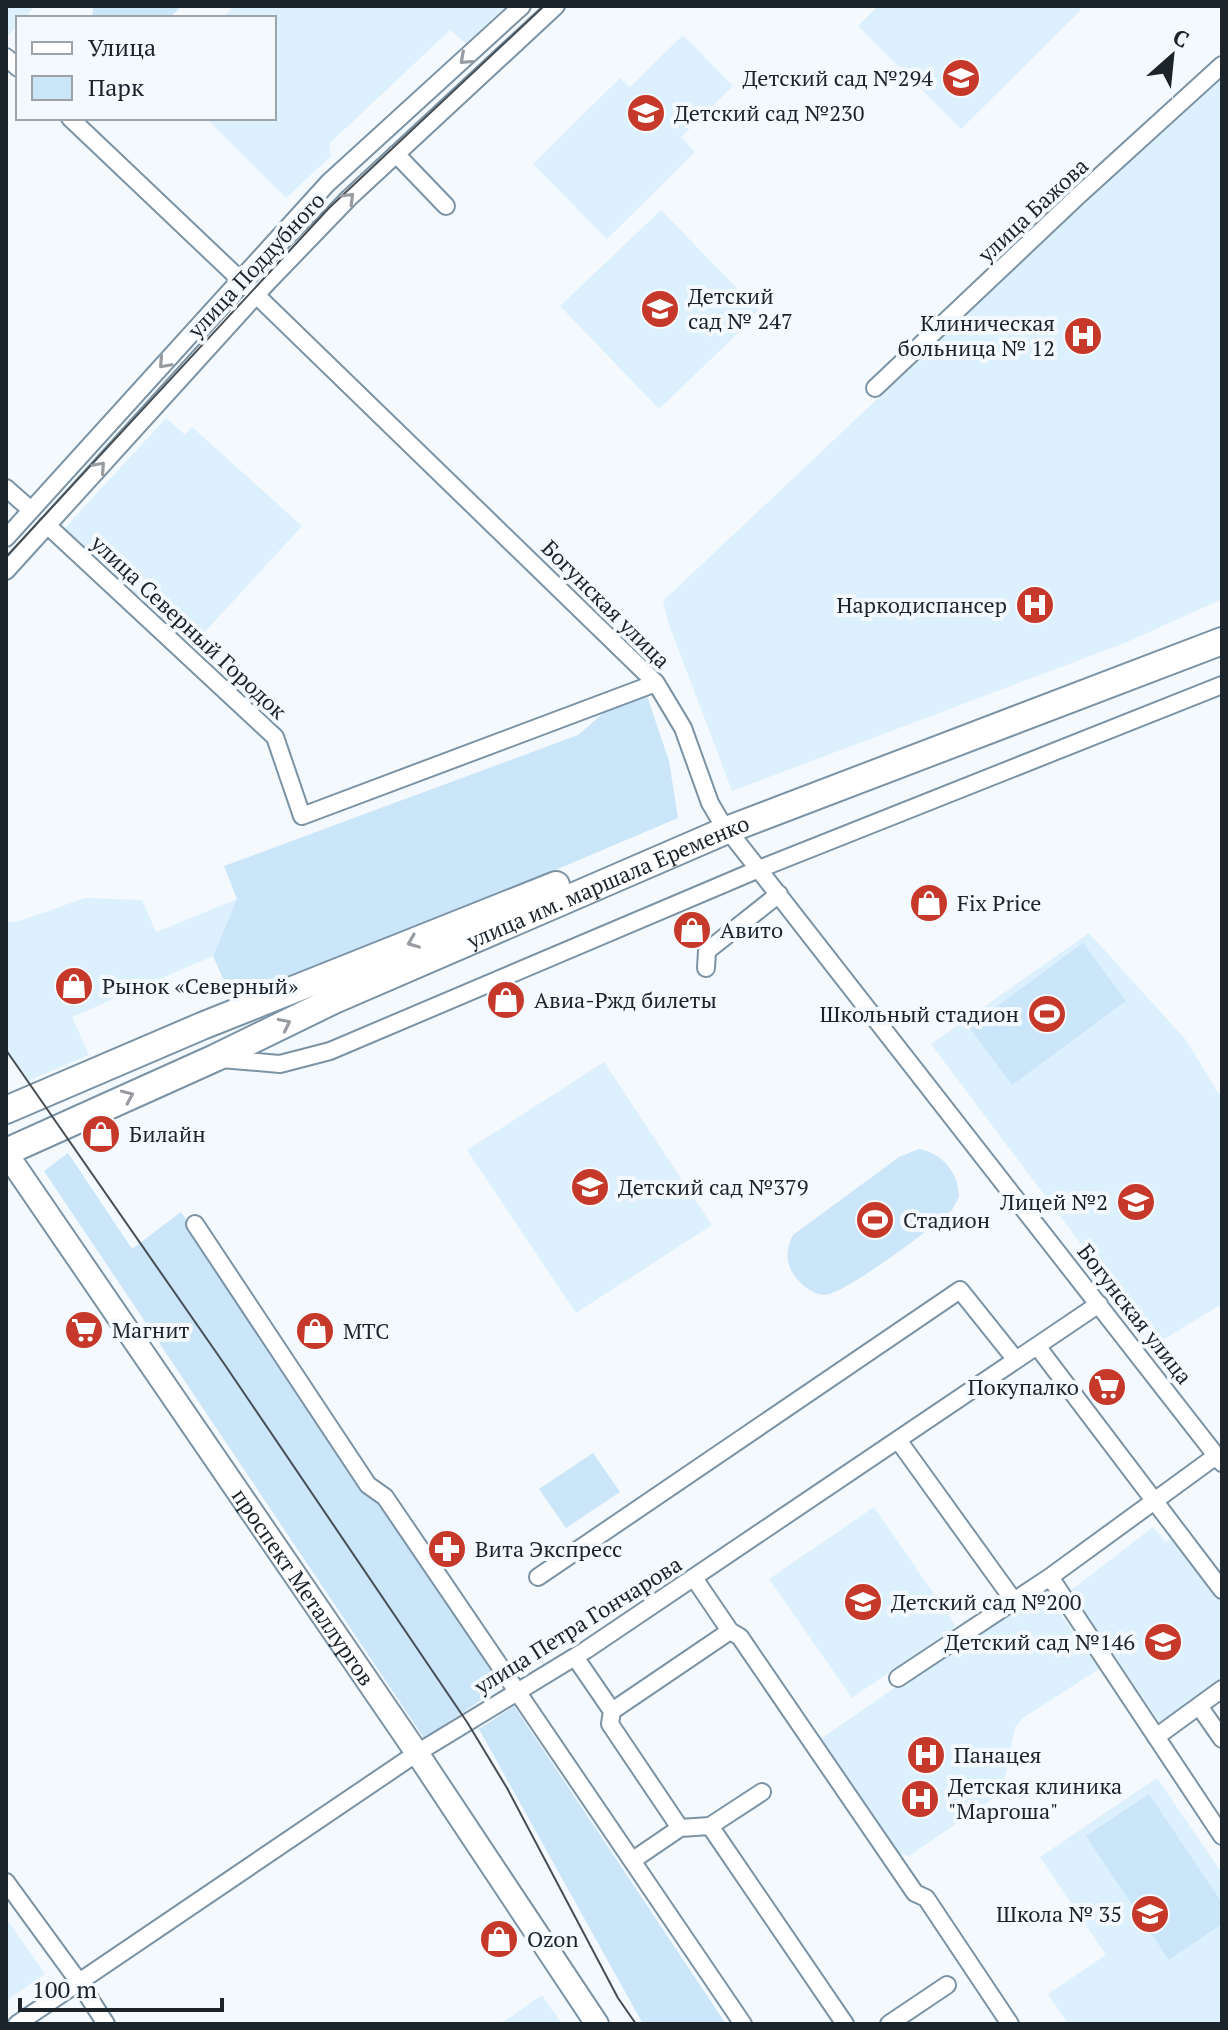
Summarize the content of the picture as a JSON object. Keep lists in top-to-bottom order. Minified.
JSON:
{"streets":{"highway":["улица им. маршала Еременко"],"main road":["проспект Металлургов"],"street":["улица Бажова","улица Поддубного","Богунская улица","улица Северный Городок","улица Петра Гончарова"]},"crossings":[["улица Поддубного","Богунская улица"],["улица Поддубного","улица Северный Городок"],["Богунская улица","улица Северный Городок"],["Богунская улица","улица им. маршала Еременко"],["Богунская улица","улица Петра Гончарова"],["улица им. маршала Еременко","проспект Металлургов"],["проспект Металлургов","улица Петра Гончарова"]],"places":{"school or university":["Детский сад №294","Детский сад №230","Детский сад № 247","Детский сад №379","Лицей №2","Детский сад №200","Детский сад №146","Школа № 35"],"hospital":["Клиническая больница № 12","Наркодиспансер","Панацея","Детская клиника \"Маргоша\""],"shop":["Fix Price","Авито","Рынок «Северный»","Авиа-Ржд билеты","Билайн","МТС","Ozon"],"sports":["Школьный стадион","Стадион"],"supermarket":["Магнит","Покупалко"],"pharmacy":["Вита Экспресс"]},"legend":["Улица","Парк"],"scale_bar":"100 m","north":"top right"}
